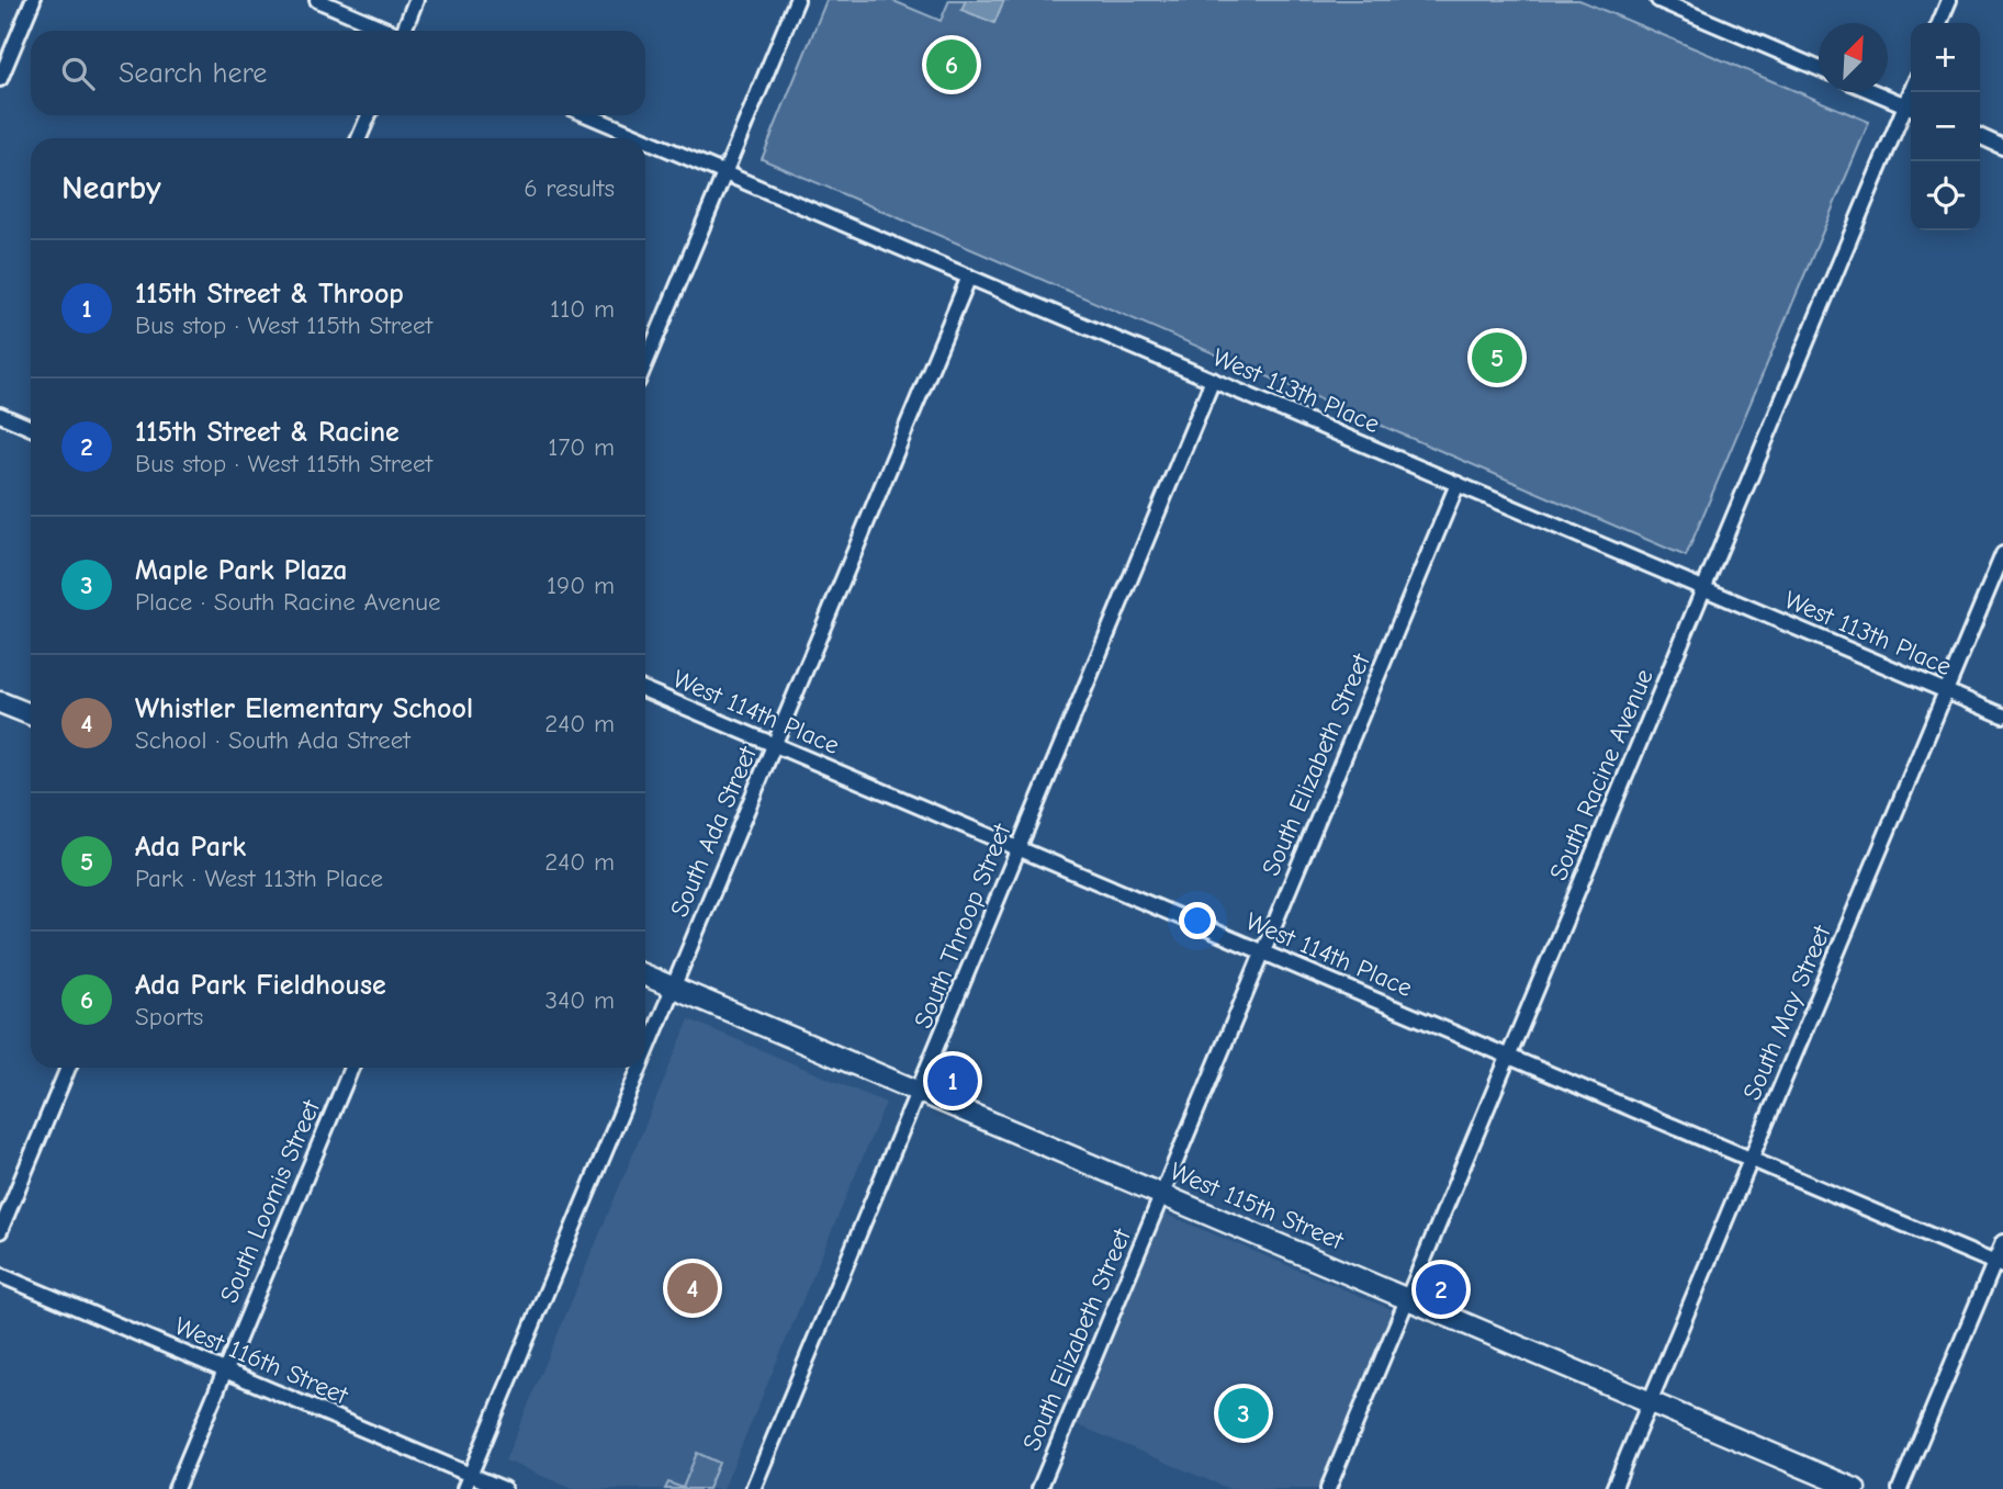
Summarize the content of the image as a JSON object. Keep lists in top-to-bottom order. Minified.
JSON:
{"streets":{"street":["West 113th Place","West 114th Place","South Elizabeth Street","South Racine Avenue","South Ada Street","South Throop Street","South May Street","South Loomis Street","West 115th Street","West 116th Street"]},"crossings":[["West 113th Place","South Elizabeth Street"],["West 113th Place","South Racine Avenue"],["West 113th Place","South Ada Street"],["West 113th Place","South Throop Street"],["West 113th Place","South May Street"],["West 114th Place","South Elizabeth Street"],["West 114th Place","South Racine Avenue"],["West 114th Place","South Ada Street"],["West 114th Place","South Throop Street"],["West 114th Place","South May Street"],["South Elizabeth Street","West 115th Street"],["South Racine Avenue","West 115th Street"],["South Ada Street","West 115th Street"],["South Ada Street","West 116th Street"],["South Throop Street","West 115th Street"],["South May Street","West 115th Street"],["South Loomis Street","West 116th Street"]],"north":"top right","page":{"map_buttons":["+","−"],"search":"Search here","pins":["6","5","1","4","2","3"],"heading":["Nearby","6 results"],"list":[{"mark":"1","name":"115th Street & Throop","note":"Bus stop · West 115th Street","value":"110 m"},{"mark":"2","name":"115th Street & Racine","note":"Bus stop · West 115th Street","value":"170 m"},{"mark":"3","name":"Maple Park Plaza","note":"Place · South Racine Avenue","value":"190 m"},{"mark":"4","name":"Whistler Elementary School","note":"School · South Ada Street","value":"240 m"},{"mark":"5","name":"Ada Park","note":"Park · West 113th Place","value":"240 m"},{"mark":"6","name":"Ada Park Fieldhouse","note":"Sports","value":"340 m"}]}}
